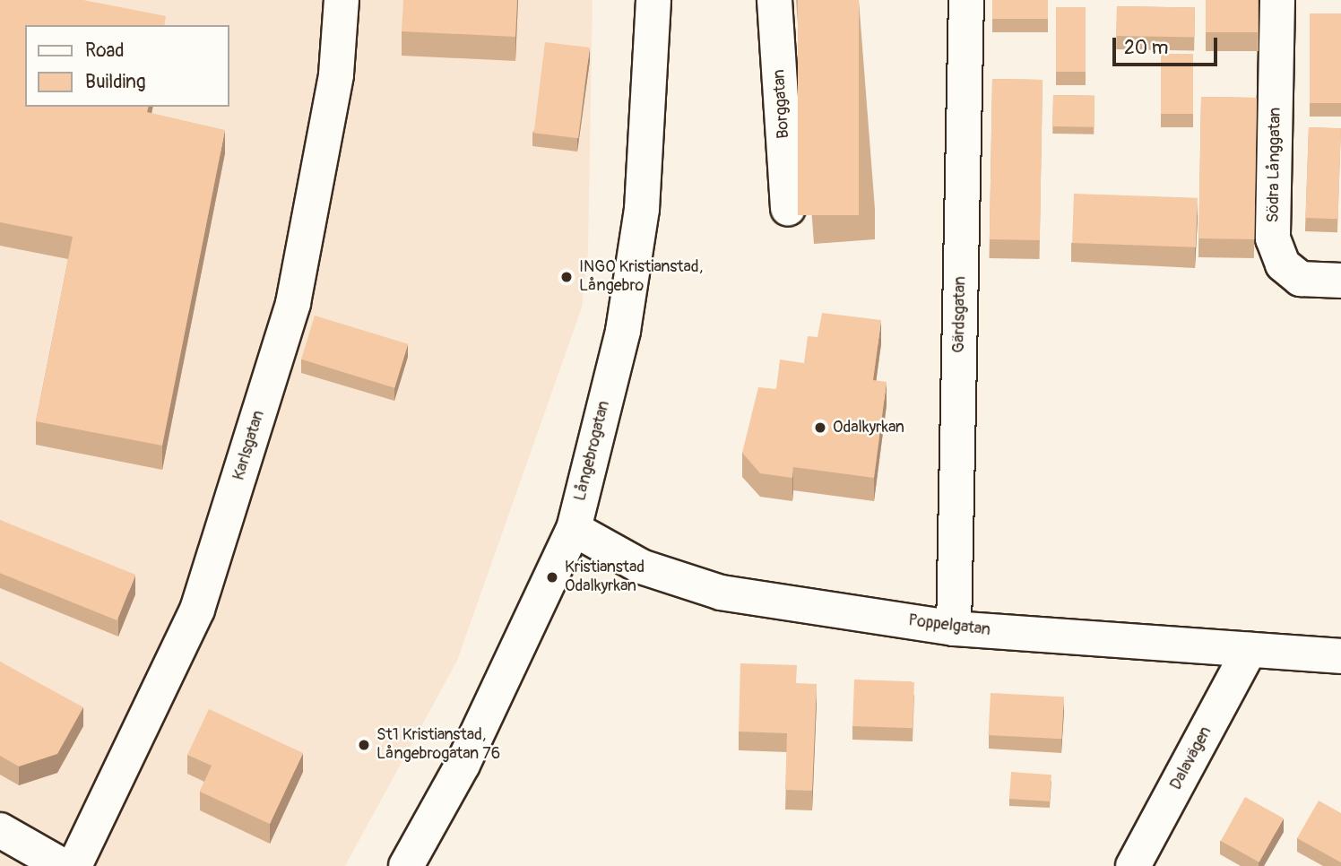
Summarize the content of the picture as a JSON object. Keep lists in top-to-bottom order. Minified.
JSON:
{"streets":{"street":["Borggatan","Södra Långgatan","Gärdsgatan","Karlsgatan","Långebrogatan","Poppelgatan","Dalavägen"]},"crossings":[["Gärdsgatan","Poppelgatan"],["Långebrogatan","Poppelgatan"],["Poppelgatan","Dalavägen"]],"places":["INGO Kristianstad, Långebro","Odalkyrkan","Kristianstad Odalkyrkan","St1 Kristianstad, Långebrogatan 76"],"legend":["Road","Building"],"scale_bar":"20 m"}
